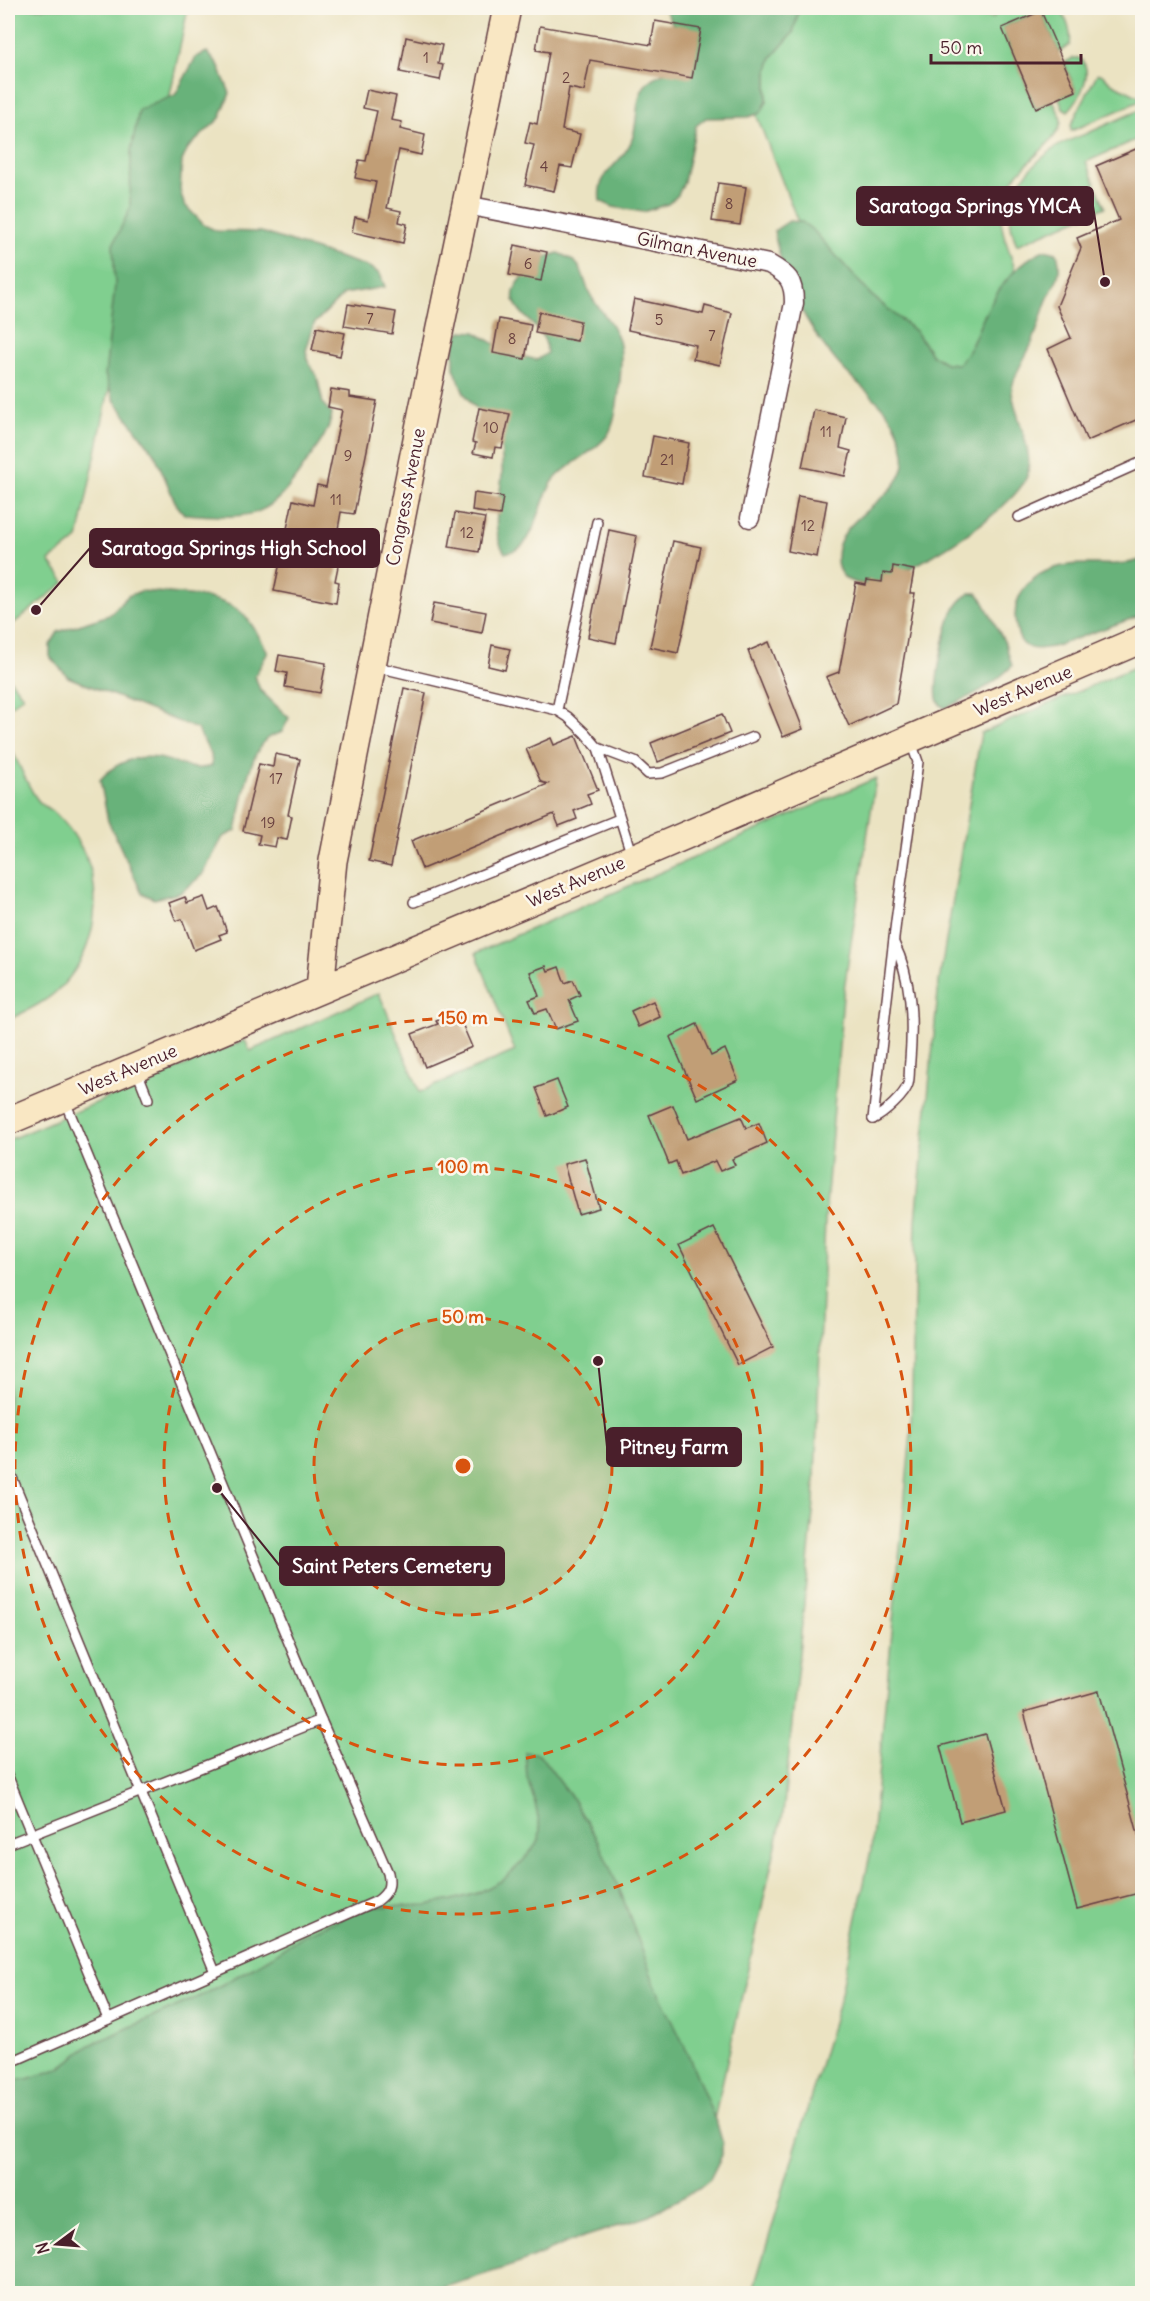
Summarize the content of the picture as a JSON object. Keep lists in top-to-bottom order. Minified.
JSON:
{"streets":{"street":["Gilman Avenue","Congress Avenue","West Avenue"]},"crossings":[["Gilman Avenue","Congress Avenue"],["Congress Avenue","West Avenue"]],"places":["Saratoga Springs YMCA","Saratoga Springs High School","Pitney Farm","Saint Peters Cemetery"],"house_numbers":["1","2","4","8","6","7","5","7","8","10","11","9","21","11","12","12","17","19"],"scale_bar":"50 m","north":"left","rings":["150 m","100 m","50 m"]}
